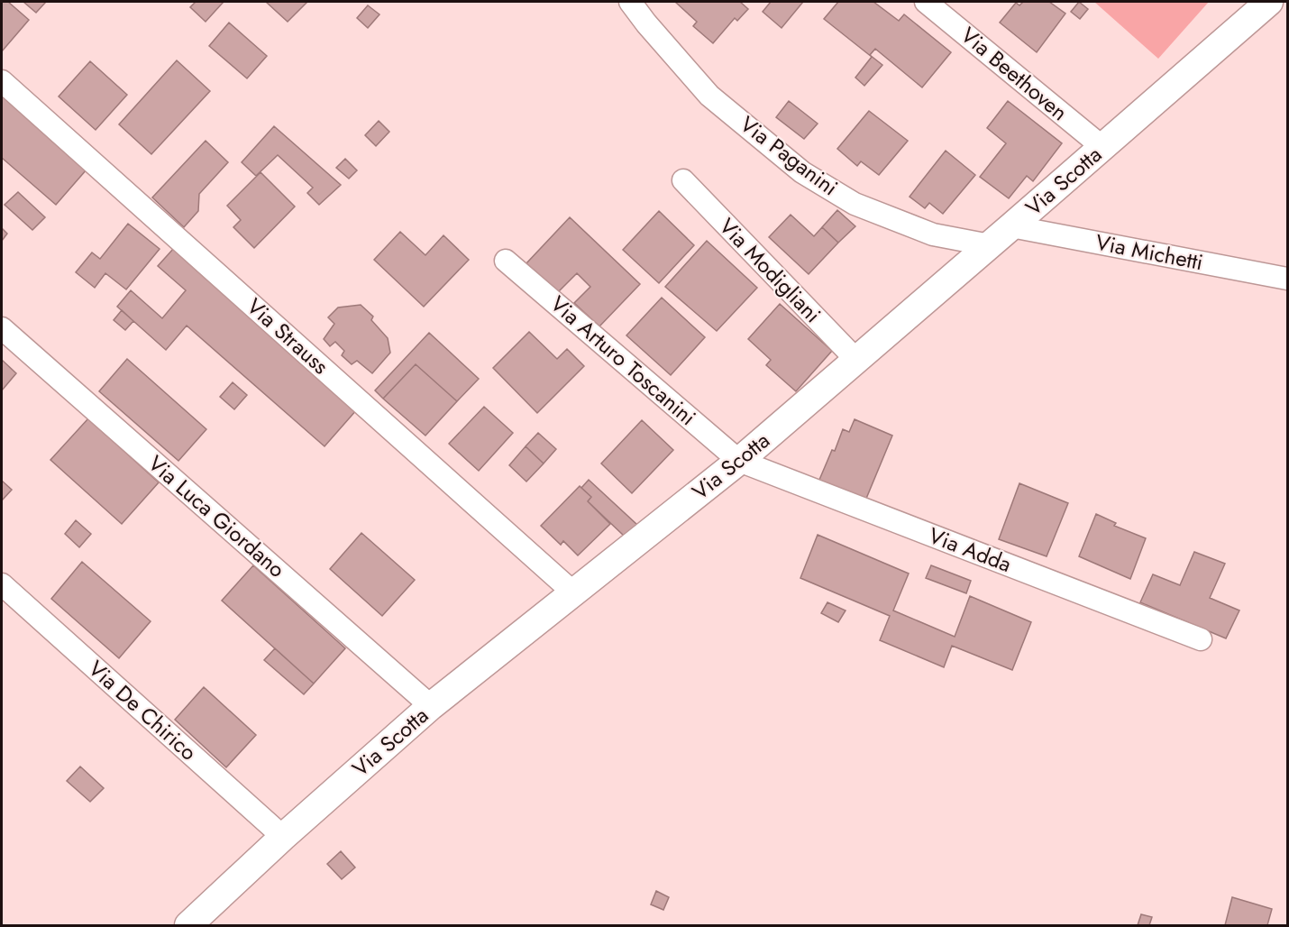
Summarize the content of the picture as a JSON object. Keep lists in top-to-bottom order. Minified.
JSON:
{"streets":{"street":["Via Beethoven","Via Paganini","Via Scotta","Via Michetti","Via Modigliani","Via Strauss","Via Arturo Toscanini","Via Luca Giordano","Via Adda","Via De Chirico"]},"crossings":[["Via Beethoven","Via Scotta"],["Via Paganini","Via Scotta"],["Via Scotta","Via Michetti"],["Via Scotta","Via Modigliani"],["Via Scotta","Via Strauss"],["Via Scotta","Via Arturo Toscanini"],["Via Scotta","Via Luca Giordano"],["Via Scotta","Via Adda"],["Via Scotta","Via De Chirico"],["Via Arturo Toscanini","Via Adda"]]}
